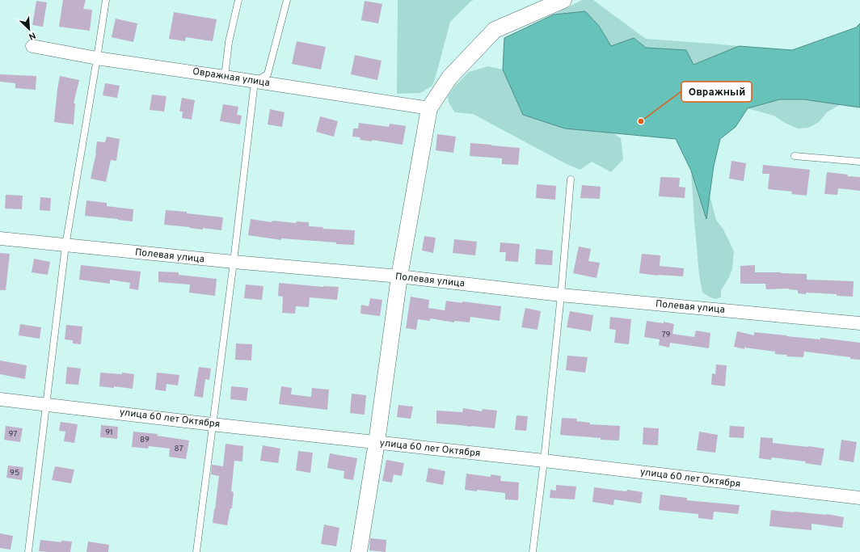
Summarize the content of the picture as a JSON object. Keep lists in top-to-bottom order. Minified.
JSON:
{"streets":{"street":["Овражная улица","Полевая улица","улица 60 лет Октября"]},"places":["Овражный"],"house_numbers":["79","91","97","89","87","95"],"north":"bottom right"}
